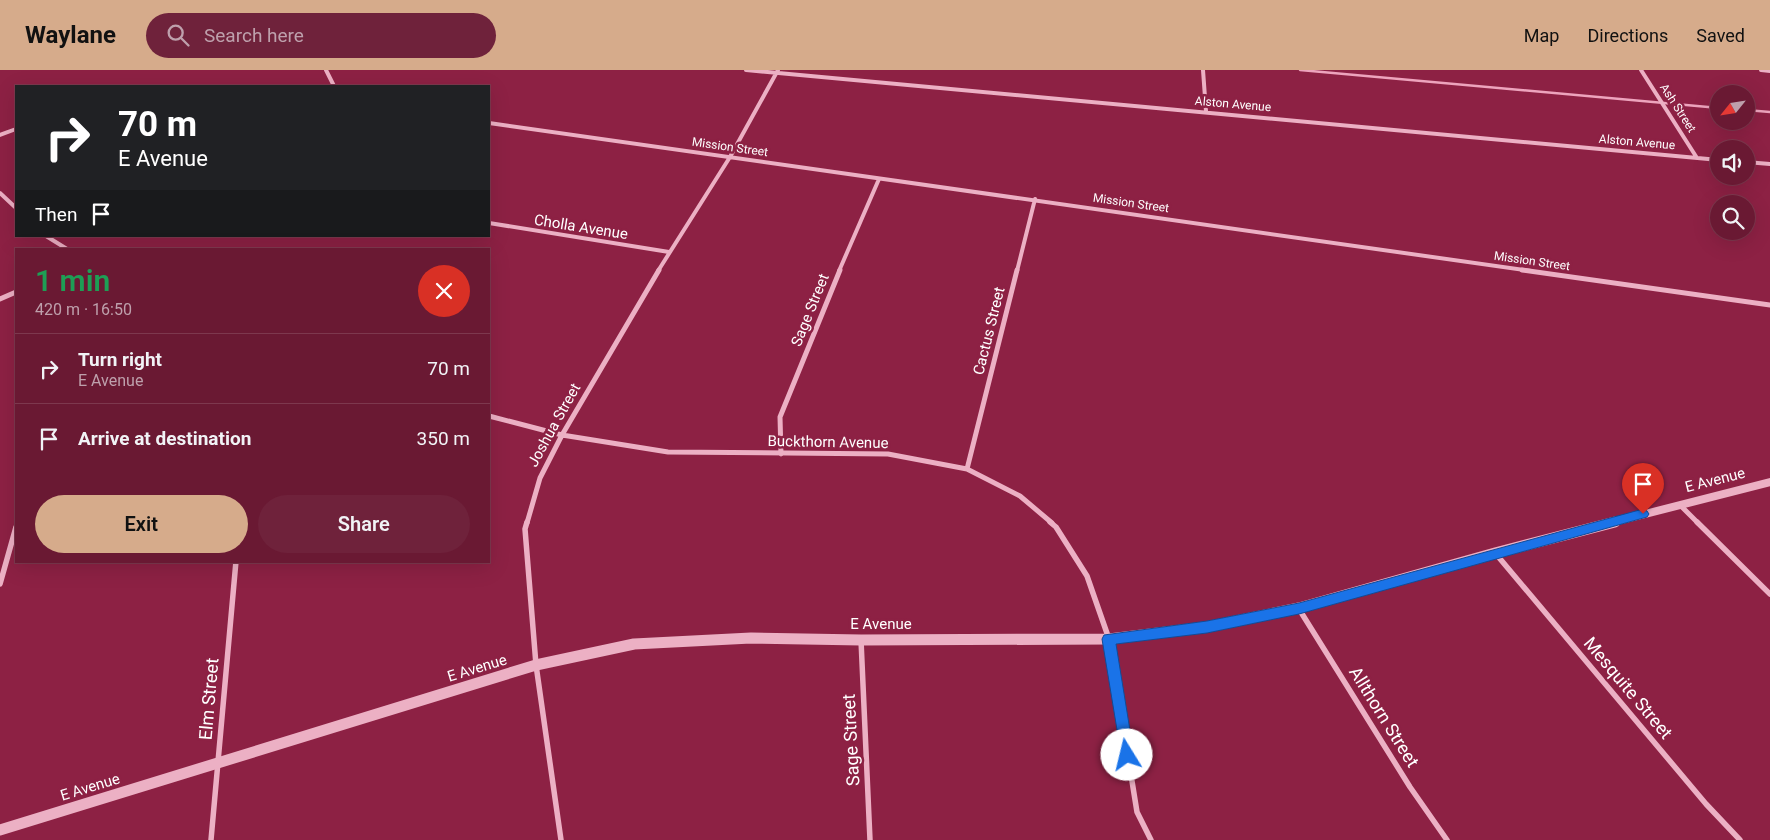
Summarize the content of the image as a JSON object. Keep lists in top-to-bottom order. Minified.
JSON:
{"streets":{"street":["Alston Avenue","Ash Street","Mission Street","Cholla Avenue","Sage Street","Cactus Street","Joshua Street","Buckthorn Avenue","E Avenue","Mesquite Street","Elm Street","Allthorn Street"]},"crossings":[["Alston Avenue","Ash Street"],["Alston Avenue","Joshua Street"],["Mission Street","Sage Street"],["Mission Street","Cactus Street"],["Mission Street","Joshua Street"],["Cholla Avenue","Joshua Street"],["Sage Street","Buckthorn Avenue"],["Sage Street","E Avenue"],["Cactus Street","Buckthorn Avenue"],["Joshua Street","Buckthorn Avenue"],["Joshua Street","E Avenue"],["Buckthorn Avenue","E Avenue"],["E Avenue","Mesquite Street"],["E Avenue","Elm Street"],["E Avenue","Allthorn Street"]],"north":"bottom left","page":{"header":"Waylane","search":"Search here","nav":["Map","Directions","Saved"],"turn":["70 m","E Avenue"],"then":"Then","heading":["1 min","420 m · 16:50"],"list":[{"name":"Turn right","note":"E Avenue","value":"70 m"},{"name":"Arrive at destination","value":"350 m"}],"buttons":["Exit","Share"]}}
